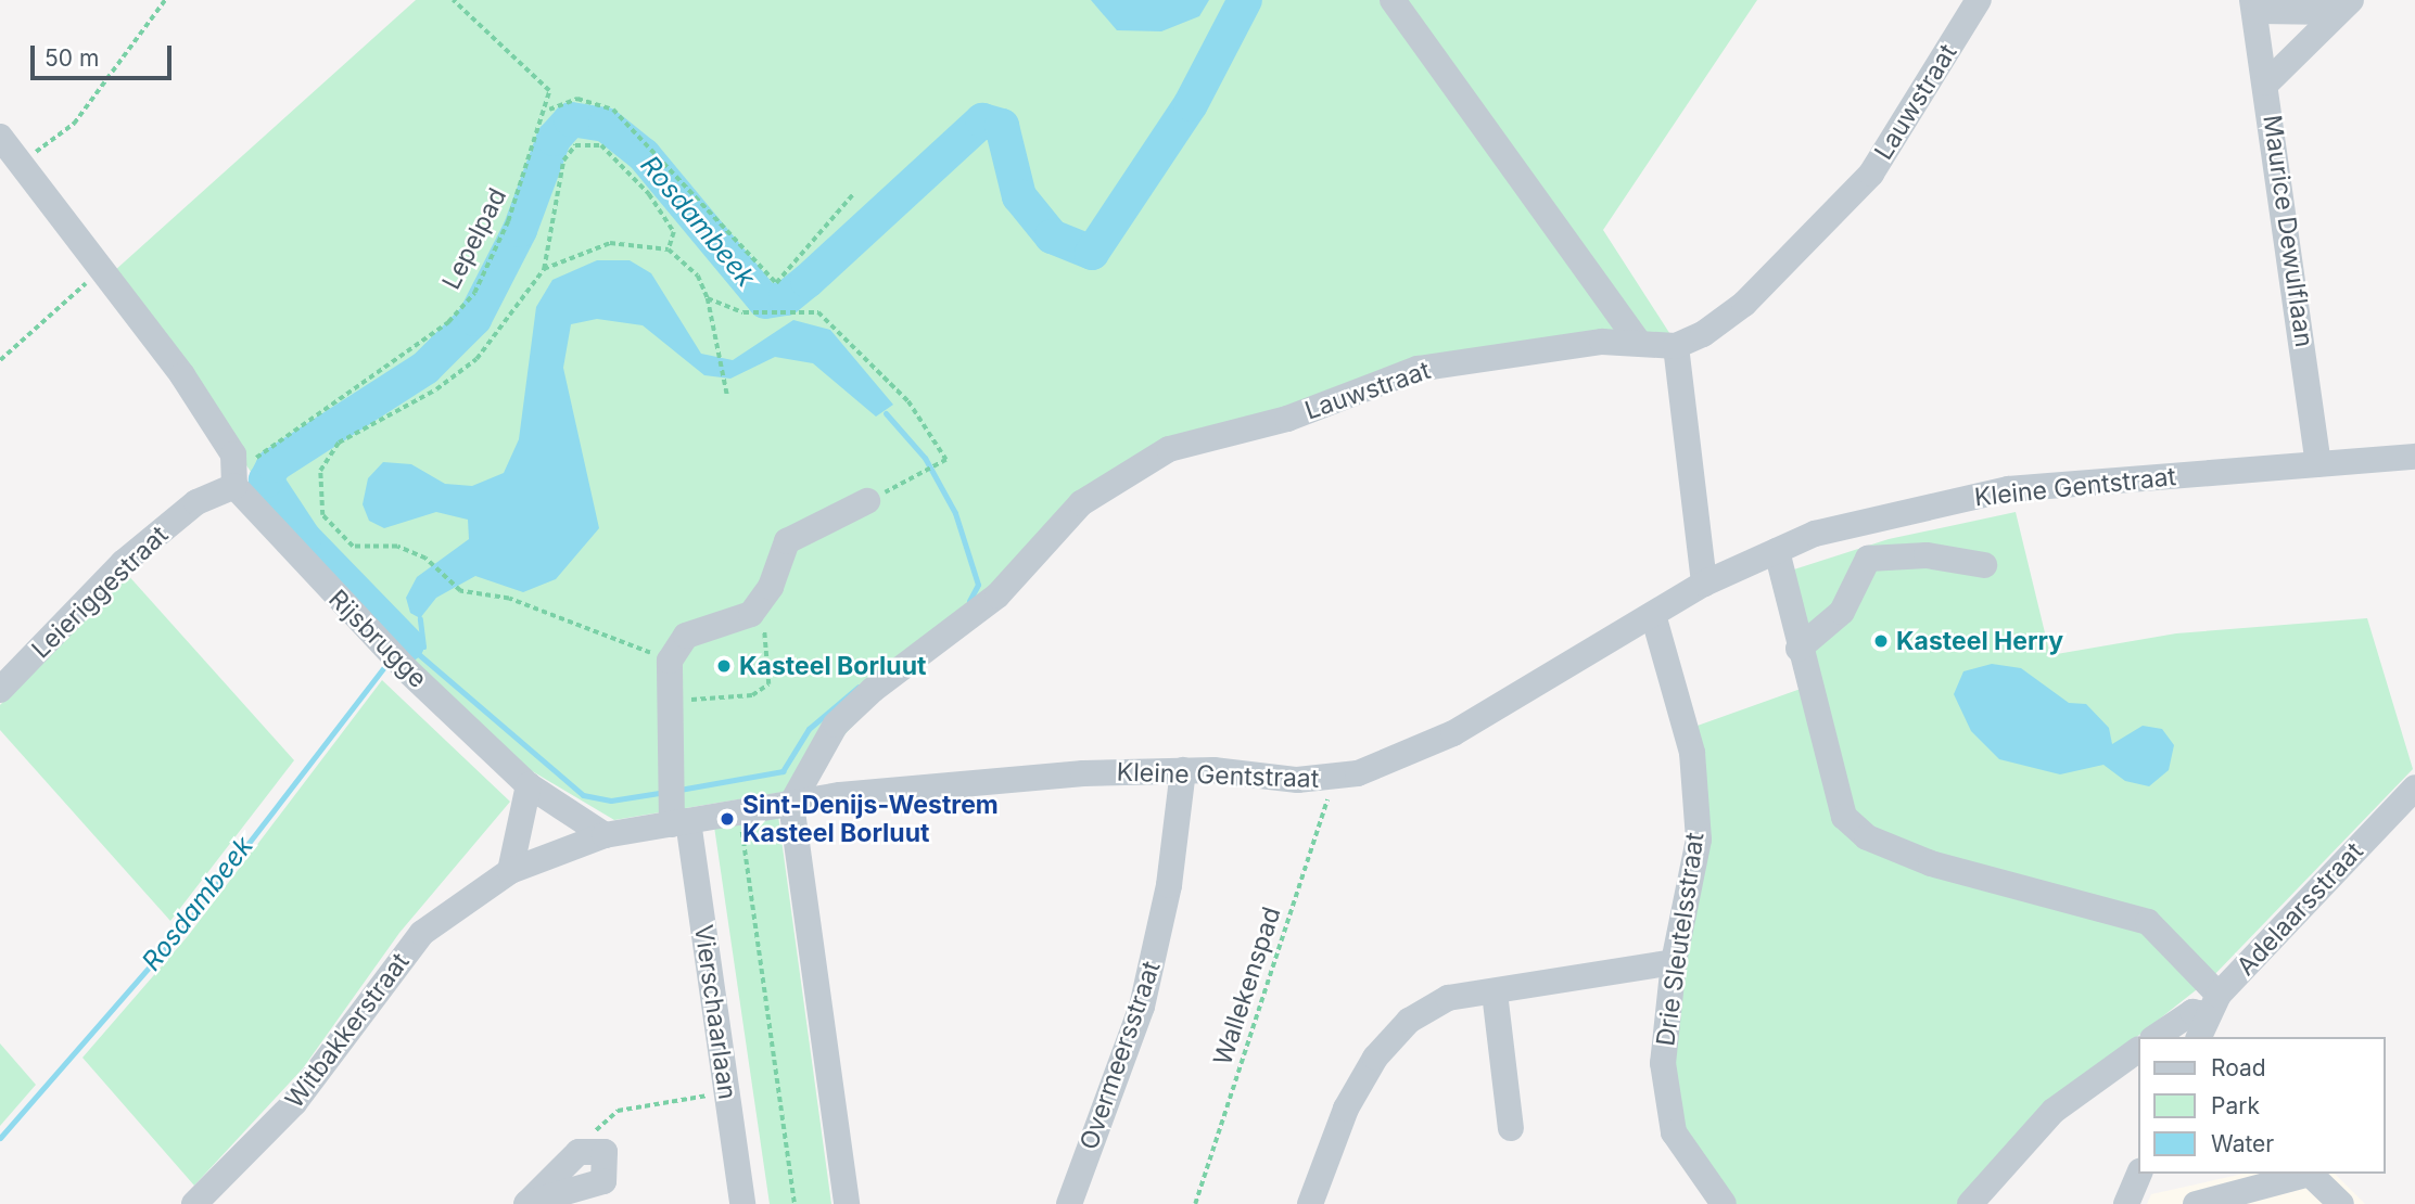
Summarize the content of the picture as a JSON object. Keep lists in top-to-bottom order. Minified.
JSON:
{"streets":{"street":["Lauwstraat","Maurice Dewulflaan","Kleine Gentstraat","Leieriggestraat","Rijsbrugge","Adelaarsstraat","Drie Sleutelsstraat","Vierschaarlaan","Witbakkerstraat","Overmeersstraat"],"path":["Lepelpad","Wallekenspad"]},"crossings":[["Lauwstraat","Kleine Gentstraat"],["Maurice Dewulflaan","Kleine Gentstraat"],["Lepelpad","Leieriggestraat"],["Lepelpad","Rijsbrugge"],["Kleine Gentstraat","Rijsbrugge"],["Kleine Gentstraat","Drie Sleutelsstraat"],["Kleine Gentstraat","Wallekenspad"],["Kleine Gentstraat","Vierschaarlaan"],["Kleine Gentstraat","Witbakkerstraat"],["Kleine Gentstraat","Overmeersstraat"],["Leieriggestraat","Rijsbrugge"]],"water":["Rosdambeek"],"places":["Kasteel Herry","Kasteel Borluut","Sint-Denijs-Westrem Kasteel Borluut"],"legend":["Road","Park","Water"],"scale_bar":"50 m"}
